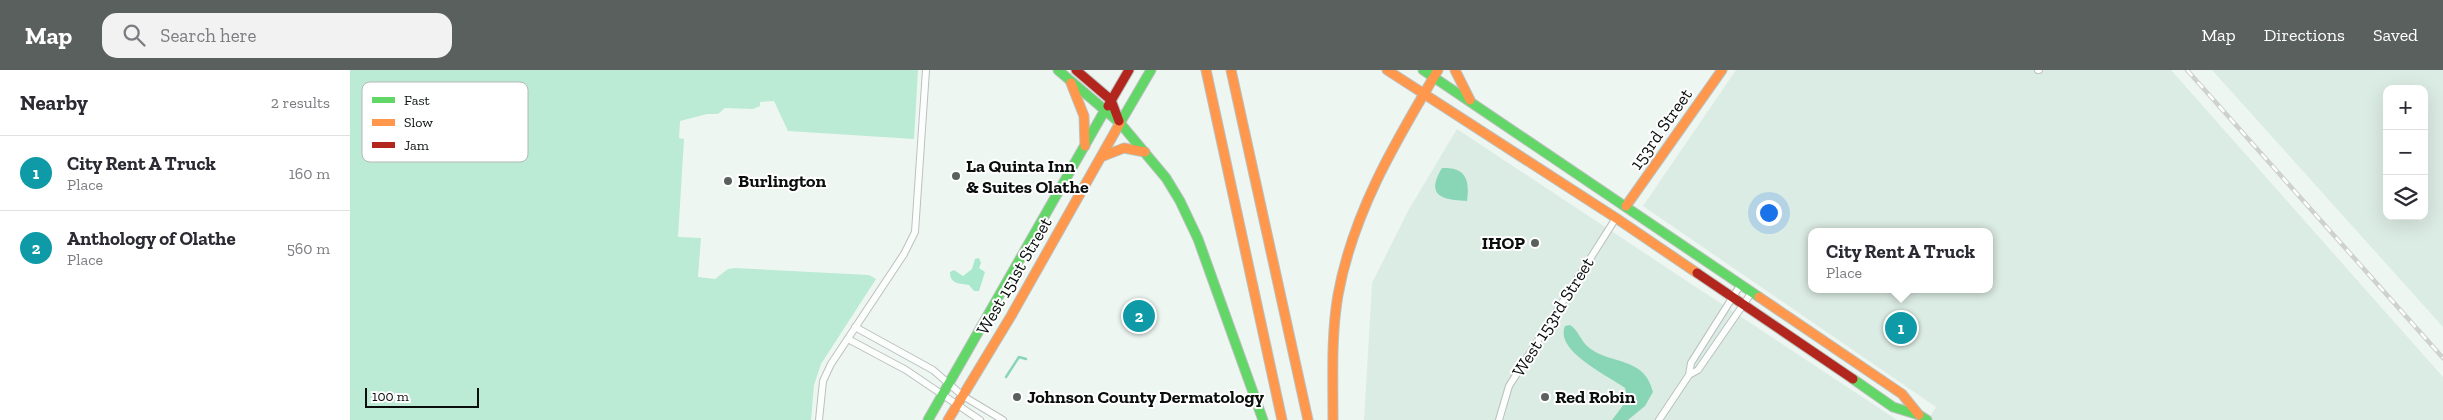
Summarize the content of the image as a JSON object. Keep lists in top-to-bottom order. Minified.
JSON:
{"streets":{"main road":["153rd Street","West 151st Street"],"street":["West 153rd Street"]},"places":["La Quinta Inn & Suites Olathe","Burlington","IHOP","Johnson County Dermatology","Red Robin"],"legend":["Fast","Slow","Jam"],"scale_bar":"100 m","page":{"header":"Map","search":"Search here","nav":["Map","Directions","Saved"],"heading":["Nearby","2 results"],"map_buttons":["+","−"],"list":[{"mark":"1","name":"City Rent A Truck","note":"Place","value":"160 m"},{"mark":"2","name":"Anthology of Olathe","note":"Place","value":"560 m"}],"popup":["City Rent A Truck","Place"],"pins":["2","1"],"scale":"100 m"}}
